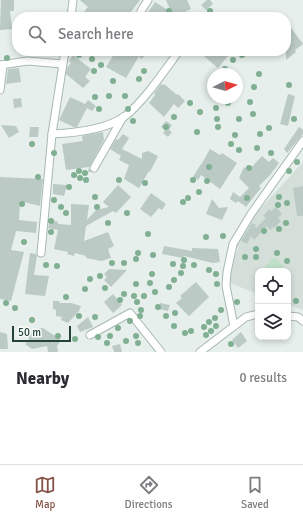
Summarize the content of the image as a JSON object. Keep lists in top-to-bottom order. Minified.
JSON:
{"scale_bar":"50 m","north":"right","page":{"search":"Search here","scale":"50 m","heading":["Nearby","0 results"],"nav":["Map","Directions","Saved"]}}
